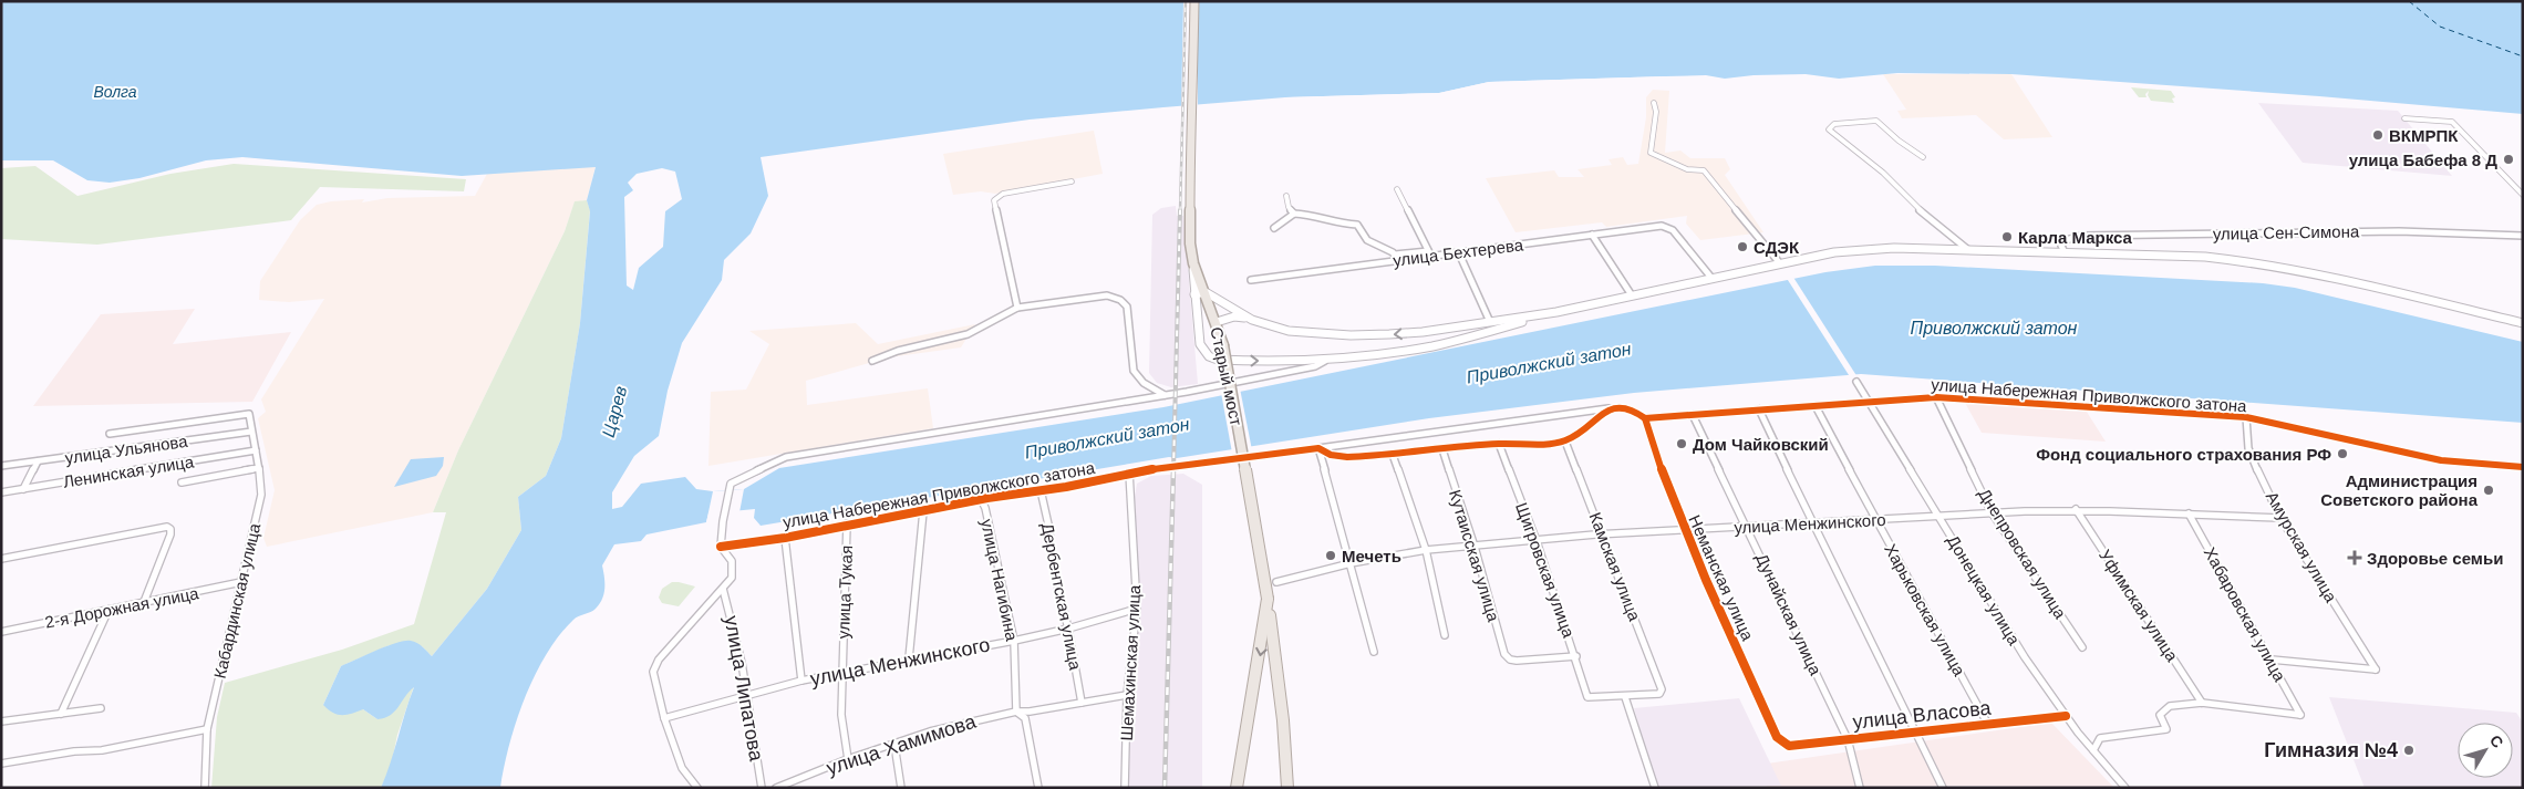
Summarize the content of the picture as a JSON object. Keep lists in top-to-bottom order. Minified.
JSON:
{"streets":{"main road":["Старый мост"],"street":["улица Сен-Симона","улица Бехтерева","улица Набережная Приволжского затона","улица Ульянова","Ленинская улица","улица Менжинского","Амурская улица","Днепровская улица","Кутаисская улица","Камская улица","Щигровская улица","Неманская улица","улица Нагибина","Донецкая улица","улица Тукая","Дербентская улица","Кабардинская улица","Уфимская улица","2-я Дорожная улица","Харьковская улица","Дунайская улица","Хабаровская улица","Шемахинская улица","улица Липатова","улица Власова","улица Хамимова"]},"crossings":[["улица Набережная Приволжского затона","Амурская улица"],["улица Набережная Приволжского затона","Днепровская улица"],["улица Набережная Приволжского затона","Неманская улица"],["улица Набережная Приволжского затона","улица Нагибина"],["улица Набережная Приволжского затона","Донецкая улица"],["улица Набережная Приволжского затона","улица Тукая"],["улица Набережная Приволжского затона","Дербентская улица"],["улица Набережная Приволжского затона","Харьковская улица"],["улица Набережная Приволжского затона","Дунайская улица"],["улица Набережная Приволжского затона","Шемахинская улица"],["улица Ульянова","Кабардинская улица"],["Ленинская улица","Кабардинская улица"],["улица Менжинского","Амурская улица"],["улица Менжинского","Днепровская улица"],["улица Менжинского","Кутаисская улица"],["улица Менжинского","Камская улица"],["улица Менжинского","Щигровская улица"],["улица Менжинского","Неманская улица"],["улица Менжинского","улица Нагибина"],["улица Менжинского","Донецкая улица"],["улица Менжинского","улица Тукая"],["улица Менжинского","Дербентская улица"],["улица Менжинского","Уфимская улица"],["улица Менжинского","Харьковская улица"],["улица Менжинского","Дунайская улица"],["улица Менжинского","Хабаровская улица"],["улица Менжинского","Шемахинская улица"],["улица Менжинского","улица Липатова"],["Амурская улица","Хабаровская улица"],["Кутаисская улица","Щигровская улица"],["Камская улица","Щигровская улица"],["Неманская улица","улица Власова"],["улица Нагибина","улица Хамимова"],["Донецкая улица","улица Власова"],["улица Тукая","улица Хамимова"],["Дербентская улица","улица Хамимова"],["Кабардинская улица","2-я Дорожная улица"],["Уфимская улица","Хабаровская улица"],["Харьковская улица","улица Власова"],["Дунайская улица","улица Власова"],["Шемахинская улица","улица Хамимова"]],"water":["Волга","Приволжский затон","Царев"],"places":{"other":["ВКМРПК","улица Бабефа 8 Д","Карла Маркса","СДЭК","Дом Чайковский","Фонд социального страхования РФ","Администрация Советского района","Мечеть","Гимназия №4"],"health":["Здоровье семьи"]},"north":"top right"}
